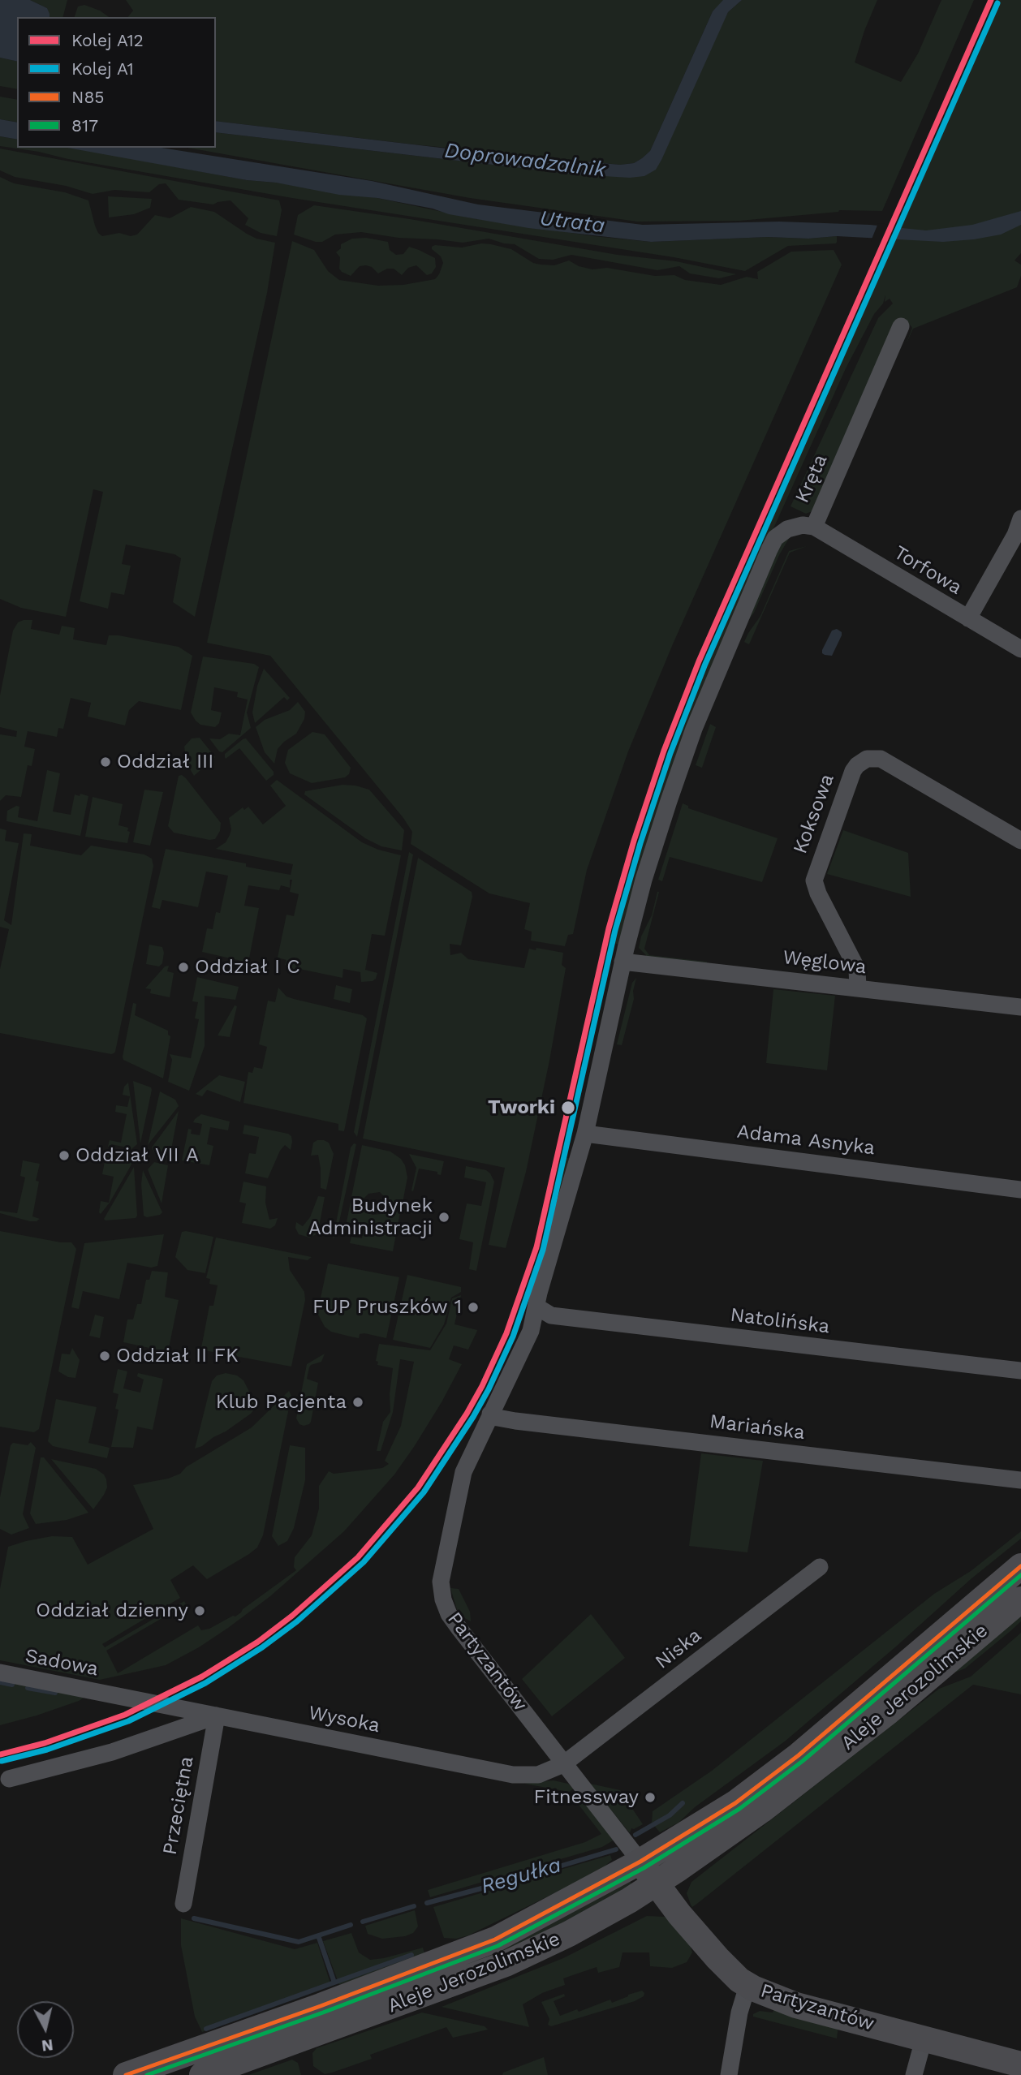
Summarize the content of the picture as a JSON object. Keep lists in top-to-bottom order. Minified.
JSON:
{"streets":{"main road":["Partyzantów","Aleje Jerozolimskie"],"street":["Kręta","Torfowa","Koksowa","Węglowa","Adama Asnyka","Natolińska","Mariańska","Niska","Sadowa","Wysoka","Przeciętna"]},"crossings":[["Kręta","Torfowa"],["Kręta","Węglowa"],["Kręta","Adama Asnyka"],["Kręta","Natolińska"],["Kręta","Partyzantów"],["Koksowa","Węglowa"],["Natolińska","Partyzantów"],["Mariańska","Partyzantów"],["Niska","Partyzantów"],["Niska","Wysoka"],["Partyzantów","Aleje Jerozolimskie"],["Partyzantów","Wysoka"],["Sadowa","Wysoka"],["Wysoka","Przeciętna"]],"water":["Doprowadzalnik","Utrata","Regułka"],"places":["Oddział III","Oddział I C","Tworki","Oddział VII A","Budynek Administracji","FUP Pruszków 1","Oddział II FK","Klub Pacjenta","Oddział dzienny","Fitnessway"],"lines":["rail line A12","rail line A1","transit line N85","transit line 817"],"legend":["Kolej A12","Kolej A1","N85","817"],"north":"bottom"}
